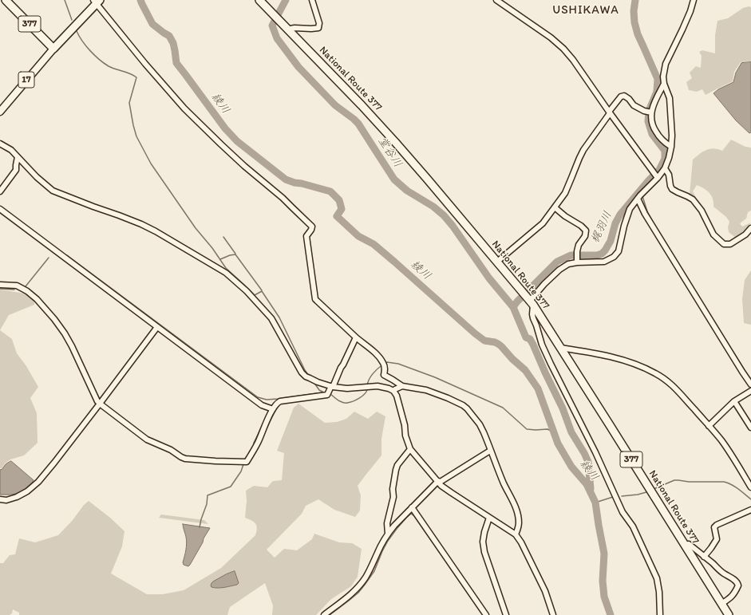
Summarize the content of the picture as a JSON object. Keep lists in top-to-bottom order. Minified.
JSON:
{"streets":{"highway":["377","National Route 377"],"main road":["17"]},"crossings":[["377","17"]],"districts":["USHIKAWA"],"water":["綾川","堂谷川","梶羽川"]}
